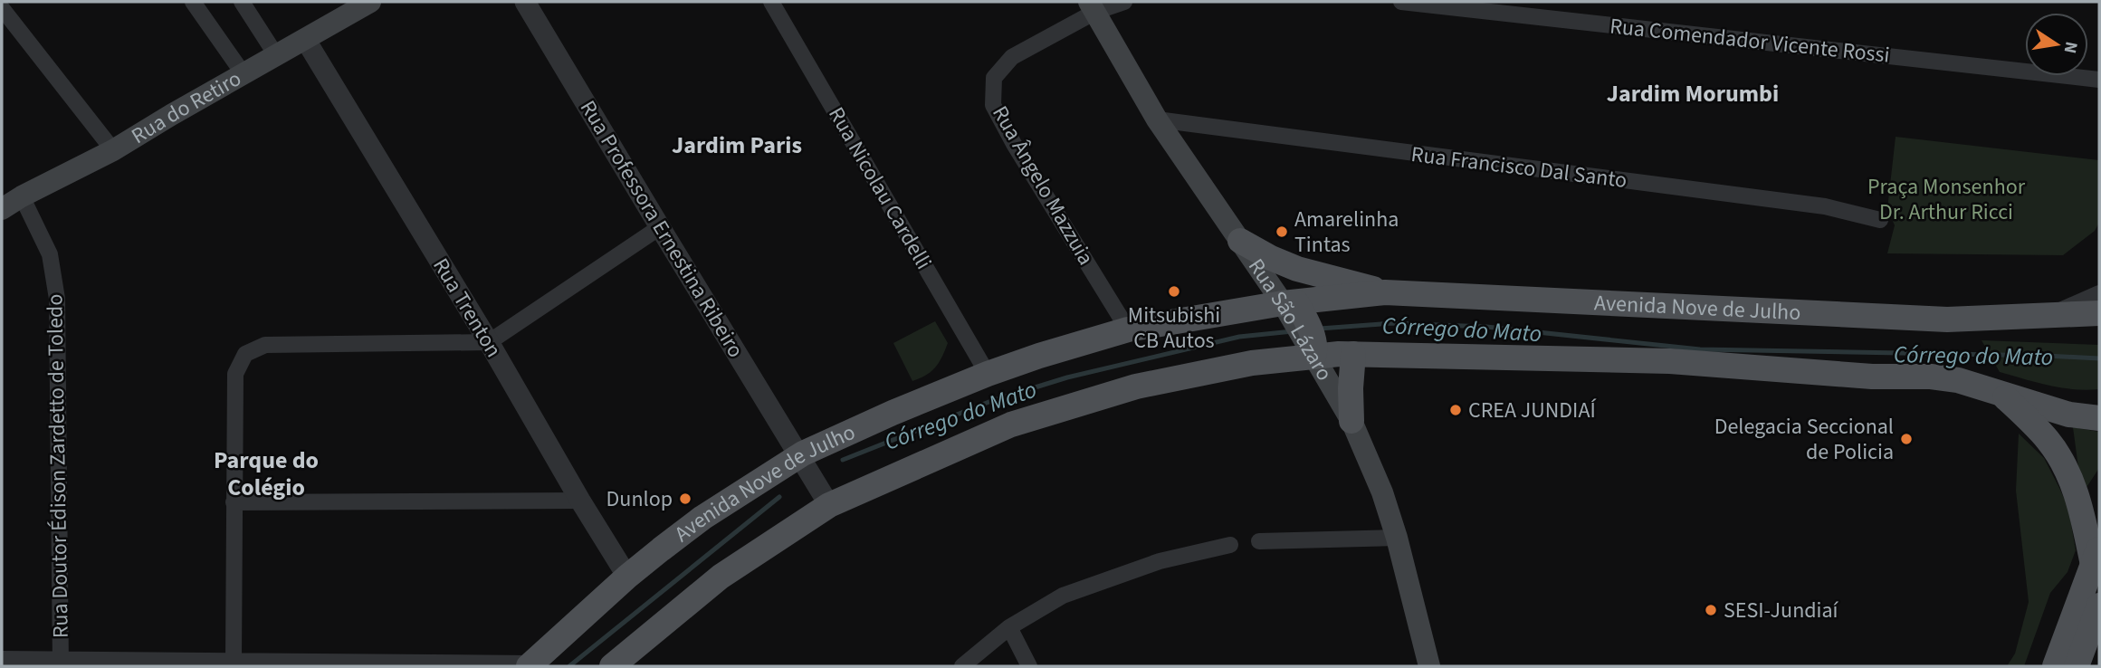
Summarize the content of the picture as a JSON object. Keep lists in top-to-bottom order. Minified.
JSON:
{"streets":{"main road":["Rua do Retiro","Avenida Nove de Julho","Rua São Lázaro"],"street":["Rua Comendador Vicente Rossi","Rua Francisco Dal Santo","Rua Ângelo Mazzuia","Rua Nicolau Cardelli","Rua Professora Ernestina Ribeiro","Rua Trenton","Rua Doutor Édison Zardetto de Toledo"]},"crossings":[["Rua do Retiro","Rua Trenton"],["Rua do Retiro","Rua Doutor Édison Zardetto de Toledo"],["Rua Francisco Dal Santo","Rua São Lázaro"],["Rua Ângelo Mazzuia","Avenida Nove de Julho"],["Rua Ângelo Mazzuia","Rua São Lázaro"],["Rua Nicolau Cardelli","Avenida Nove de Julho"],["Rua Professora Ernestina Ribeiro","Avenida Nove de Julho"],["Rua Trenton","Avenida Nove de Julho"],["Avenida Nove de Julho","Rua São Lázaro"]],"districts":["Jardim Morumbi","Jardim Paris","Parque do Colégio"],"water":["Córrego do Mato"],"parks":["Praça Monsenhor Dr. Arthur Ricci"],"places":["Amarelinha Tintas","Mitsubishi CB Autos","CREA JUNDIAÍ","Delegacia Seccional de Policia","Dunlop","SESI-Jundiaí"],"north":"right"}
